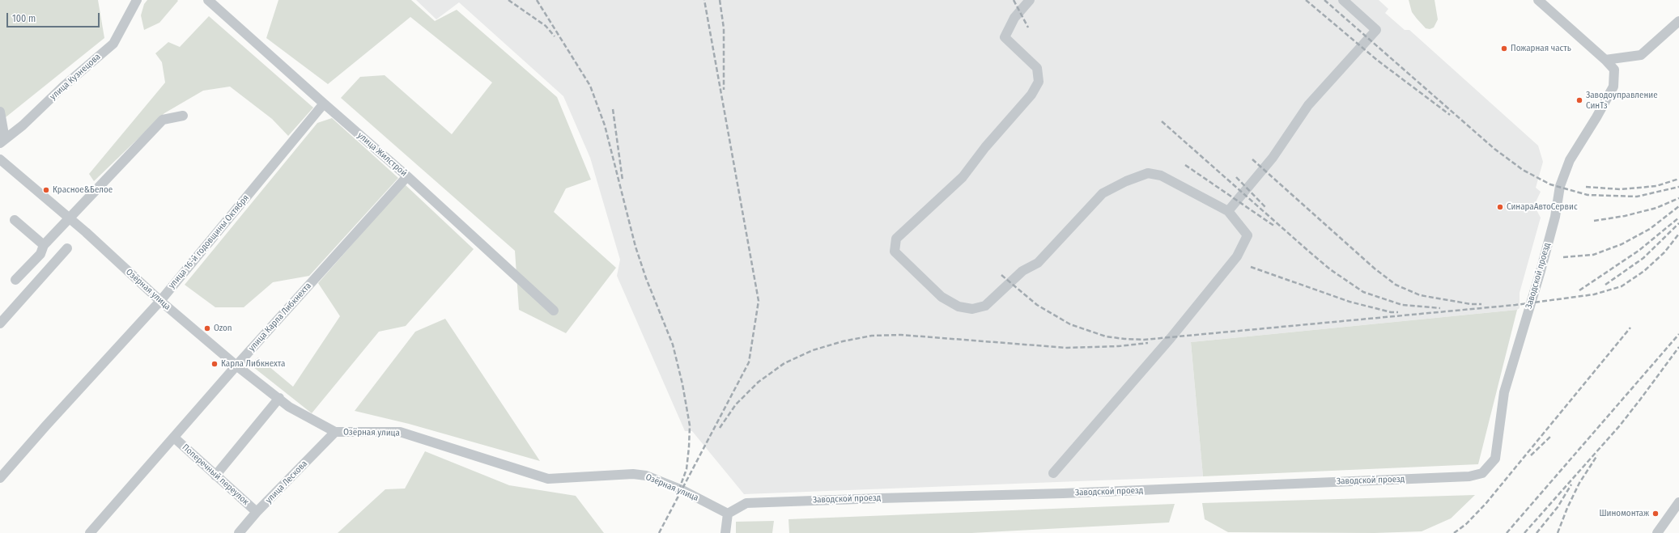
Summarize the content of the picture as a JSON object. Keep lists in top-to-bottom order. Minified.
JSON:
{"streets":{"street":["улица Кузнецова","улица Жилстрой","улица 16-й годовщины Октября","Заводской проезд","Озёрная улица","улица Карла Либкнехта","Поперечный переулок","улица Лескова"]},"crossings":[["улица Жилстрой","улица 16-й годовщины Октября"],["улица Жилстрой","улица Карла Либкнехта"],["улица 16-й годовщины Октября","Озёрная улица"],["Заводской проезд","Озёрная улица"],["Озёрная улица","улица Карла Либкнехта"],["Озёрная улица","улица Лескова"],["улица Карла Либкнехта","Поперечный переулок"],["Поперечный переулок","улица Лескова"]],"places":["Пожарная часть","Заводоуправление СинТз","Красное&Белое","СинараАвтоСервис","Ozon","Карла Либкнехта","Шиномонтаж"],"scale_bar":"100 m"}
